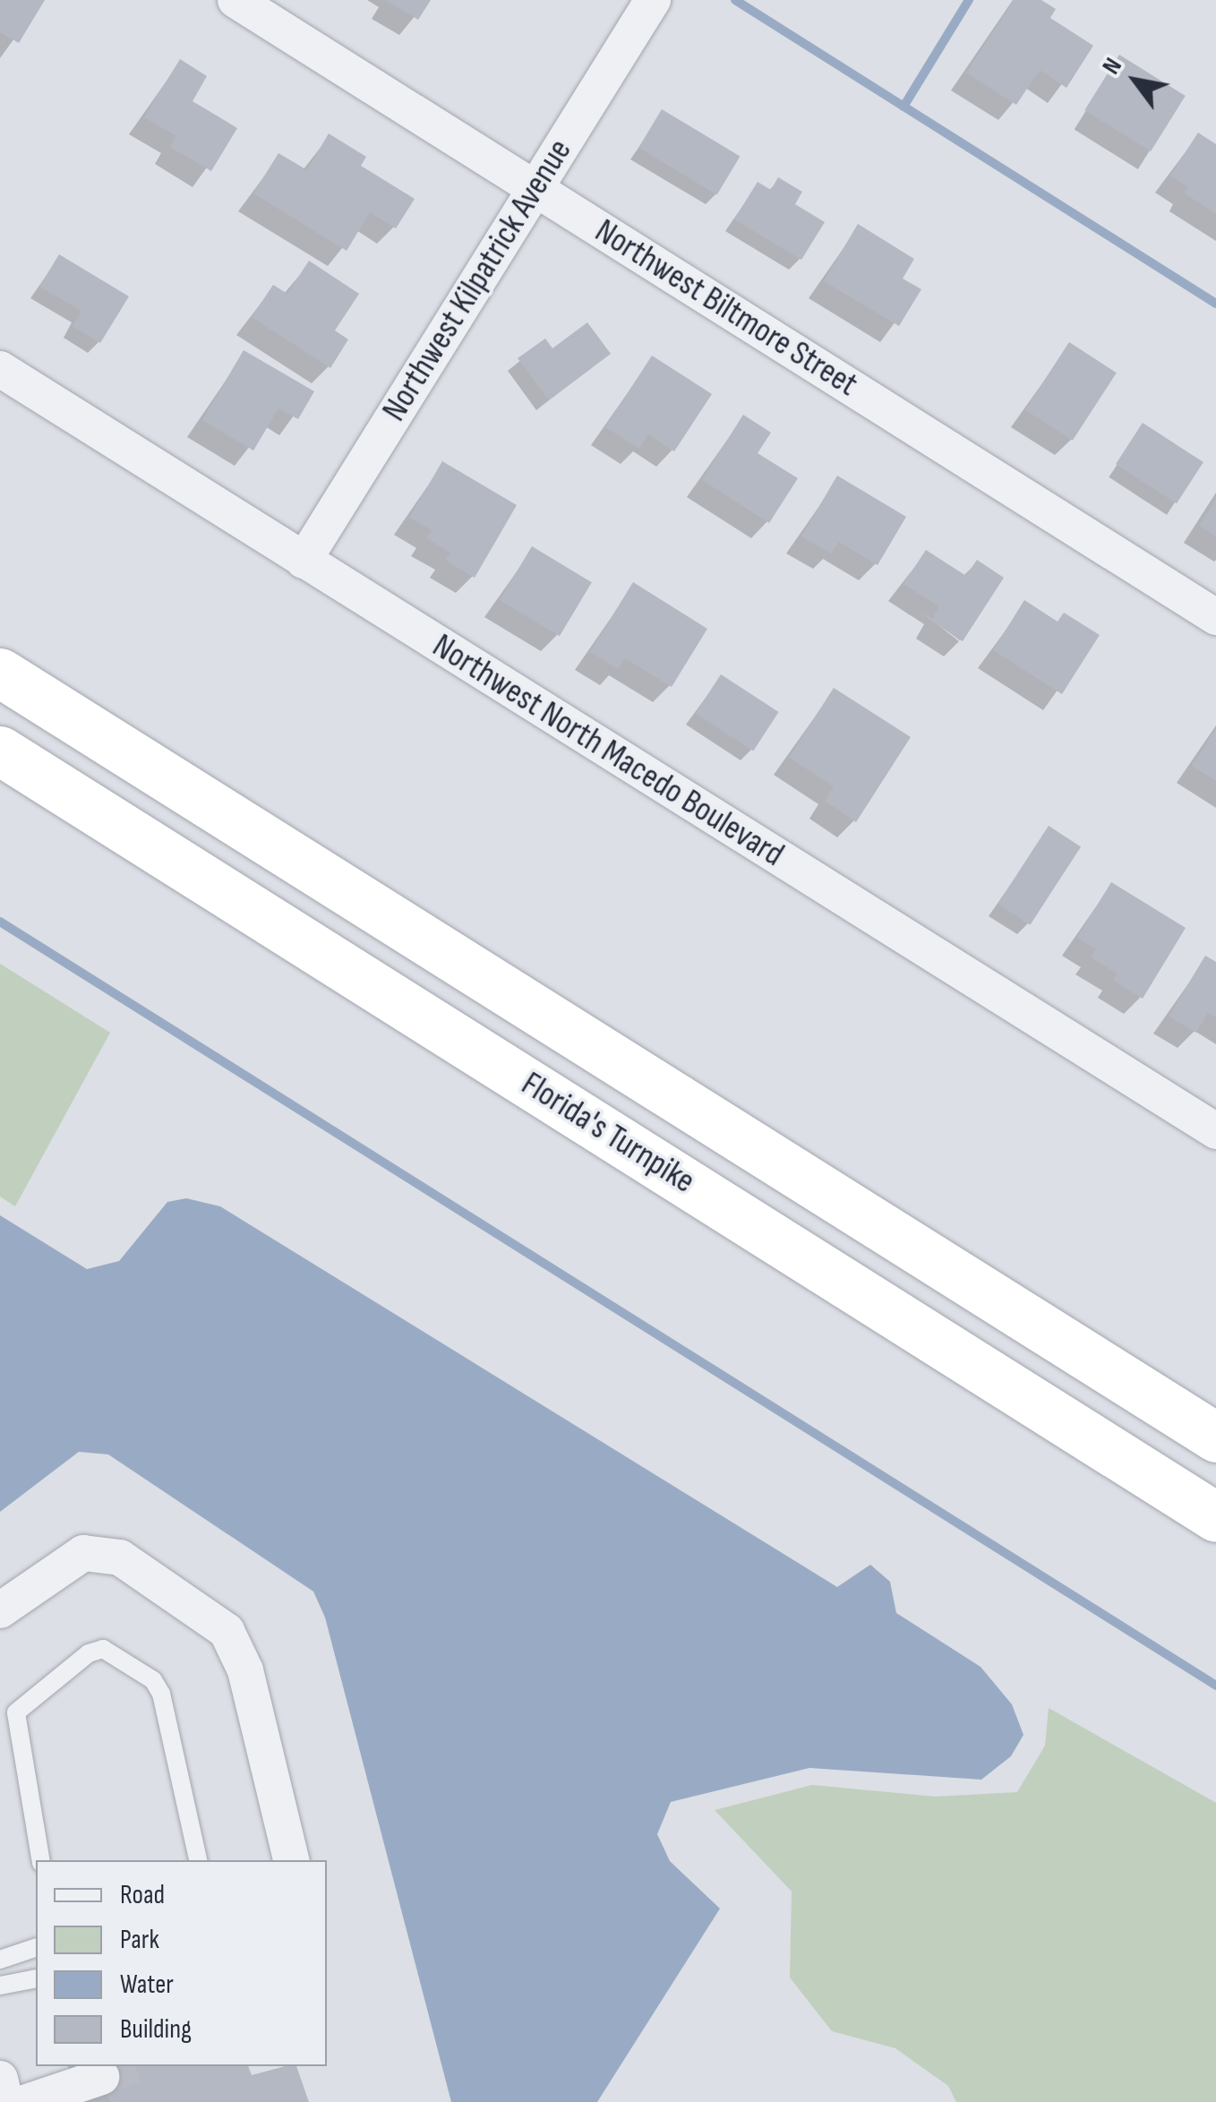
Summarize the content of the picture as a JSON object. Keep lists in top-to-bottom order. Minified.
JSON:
{"streets":{"highway":["Florida's Turnpike"],"street":["Northwest Kilpatrick Avenue","Northwest Biltmore Street","Northwest North Macedo Boulevard"]},"crossings":[["Northwest Kilpatrick Avenue","Northwest Biltmore Street"],["Northwest Kilpatrick Avenue","Northwest North Macedo Boulevard"]],"legend":["Road","Park","Water","Building"],"north":"top left"}
